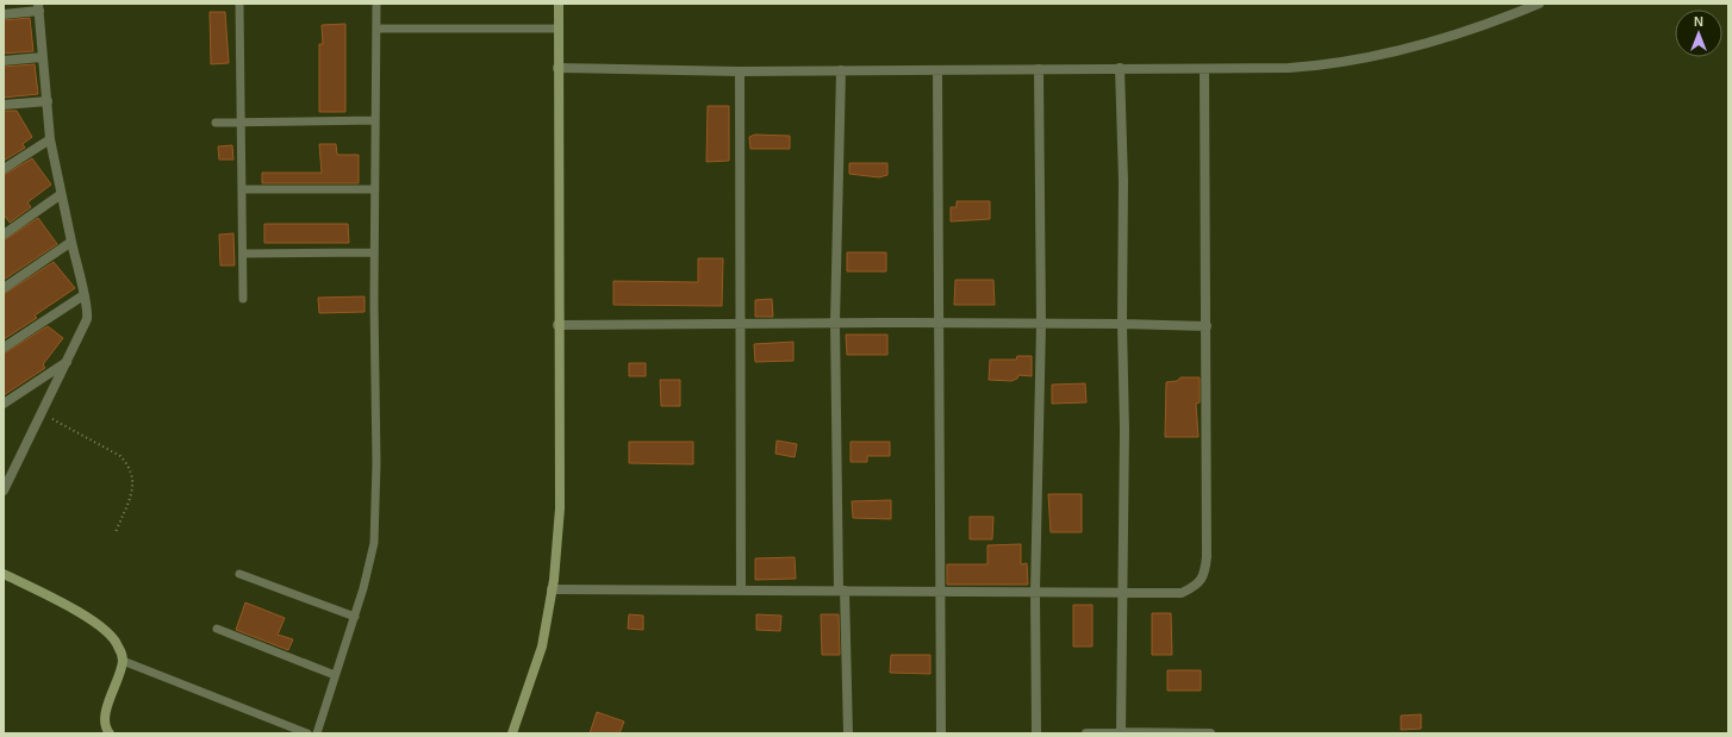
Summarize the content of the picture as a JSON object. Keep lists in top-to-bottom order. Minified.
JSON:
{"north":"top"}
